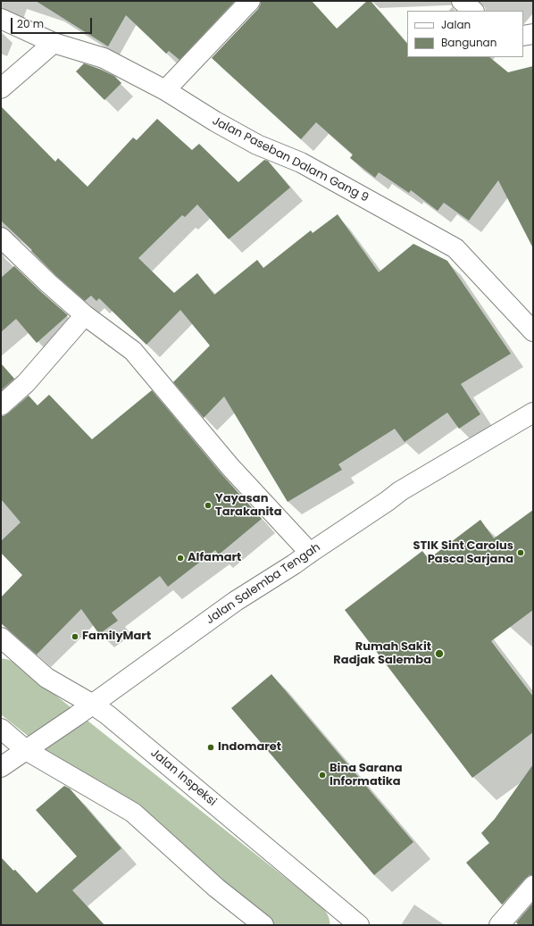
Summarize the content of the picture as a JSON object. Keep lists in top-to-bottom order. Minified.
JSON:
{"streets":{"street":["Jalan Paseban Dalam Gang 9","Jalan Salemba Tengah","Jalan Inspeksi"]},"crossings":[["Jalan Salemba Tengah","Jalan Inspeksi"]],"places":["Yayasan Tarakanita","STIK Sint Carolus Pasca Sarjana","Alfamart","FamilyMart","Rumah Sakit Radjak Salemba","Indomaret","Bina Sarana Informatika"],"legend":["Jalan","Bangunan"],"scale_bar":"20 m"}
